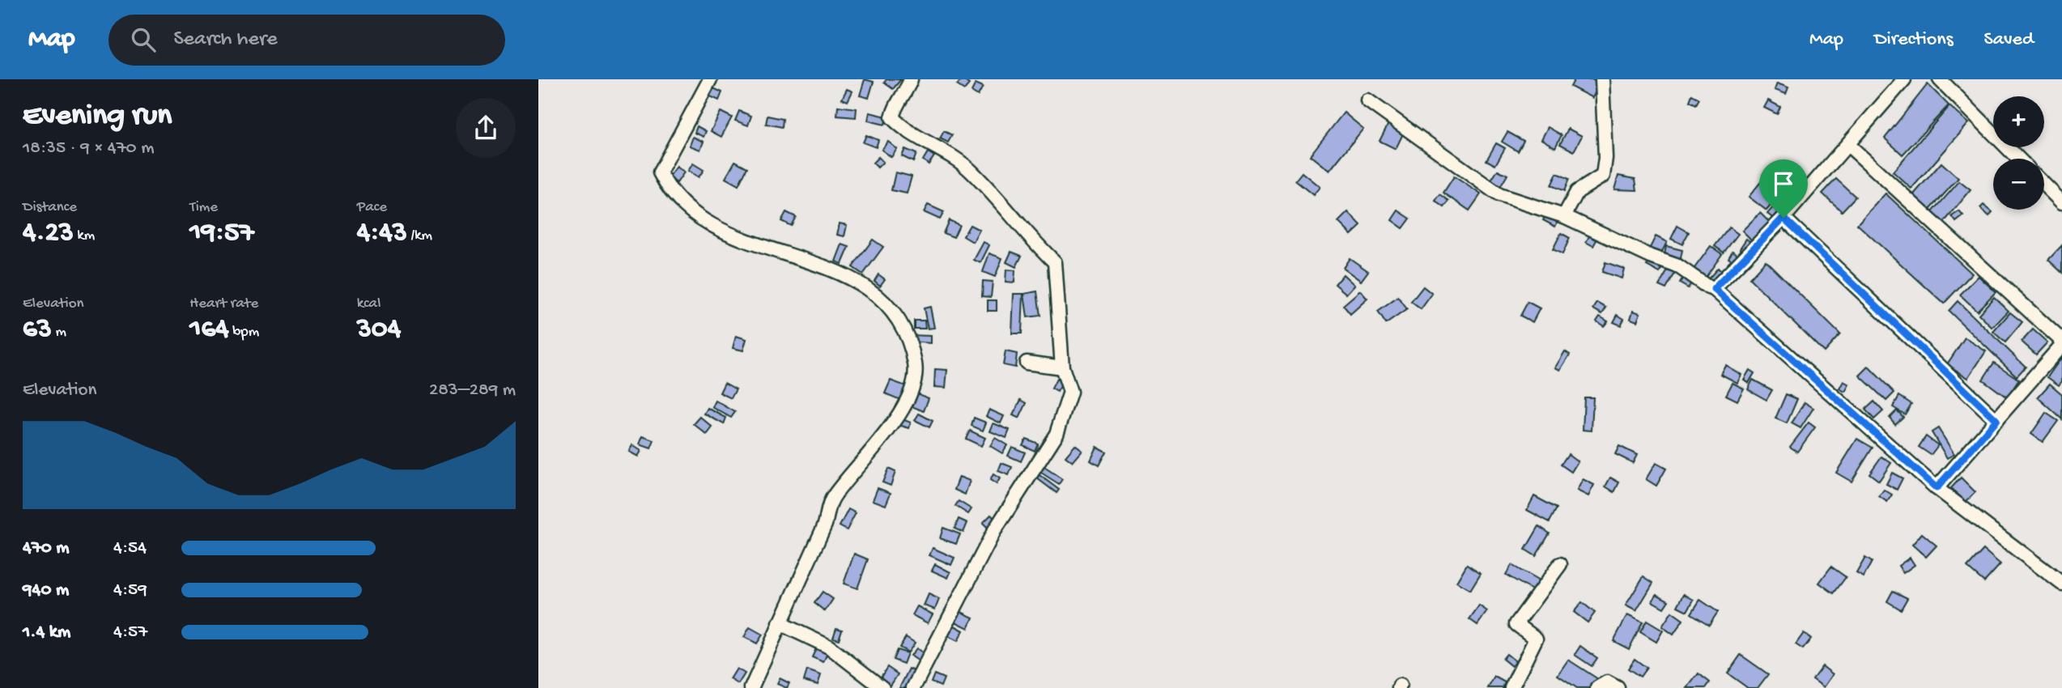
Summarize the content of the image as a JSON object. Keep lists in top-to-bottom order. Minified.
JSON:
{"page":{"header":"Map","search":"Search here","nav":["Map","Directions","Saved"],"heading":["Evening run","18:35 · 9 × 470 m"],"map_buttons":["+","−"],"stats":[["Distance","4.23 km"],["Time","19:57"],["Pace","4:43 /km"],["Elevation","63 m"],["Heart rate","164 bpm"],["kcal","304"]],"chart":["Elevation","283–289 m"],"list":[{"name":"470 m","note":"4:54"},{"name":"940 m","note":"4:59"},{"name":"1.4 km","note":"4:57"}]}}
